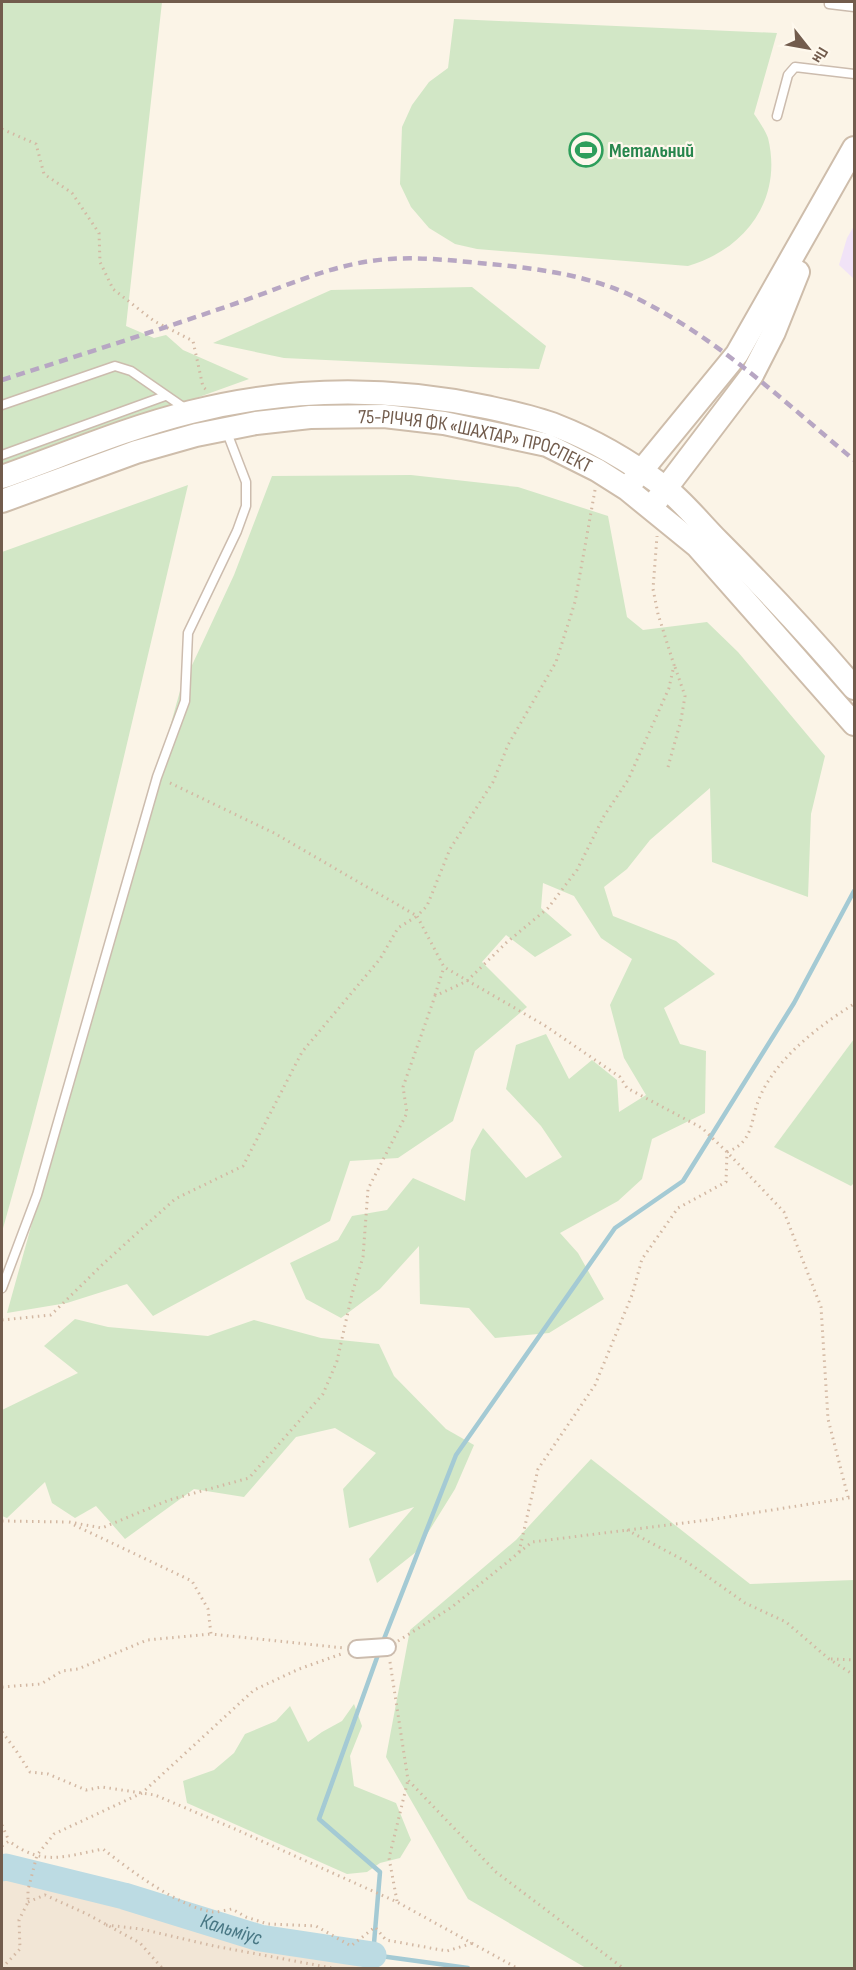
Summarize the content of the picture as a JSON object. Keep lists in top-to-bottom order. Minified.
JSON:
{"streets":{"main road":["75-РІЧЧЯ ФК «ШАХТАР» ПРОСПЕКТ"]},"water":["Кальміус"],"places":{"sports":["Метальний"]},"north":"bottom right"}
